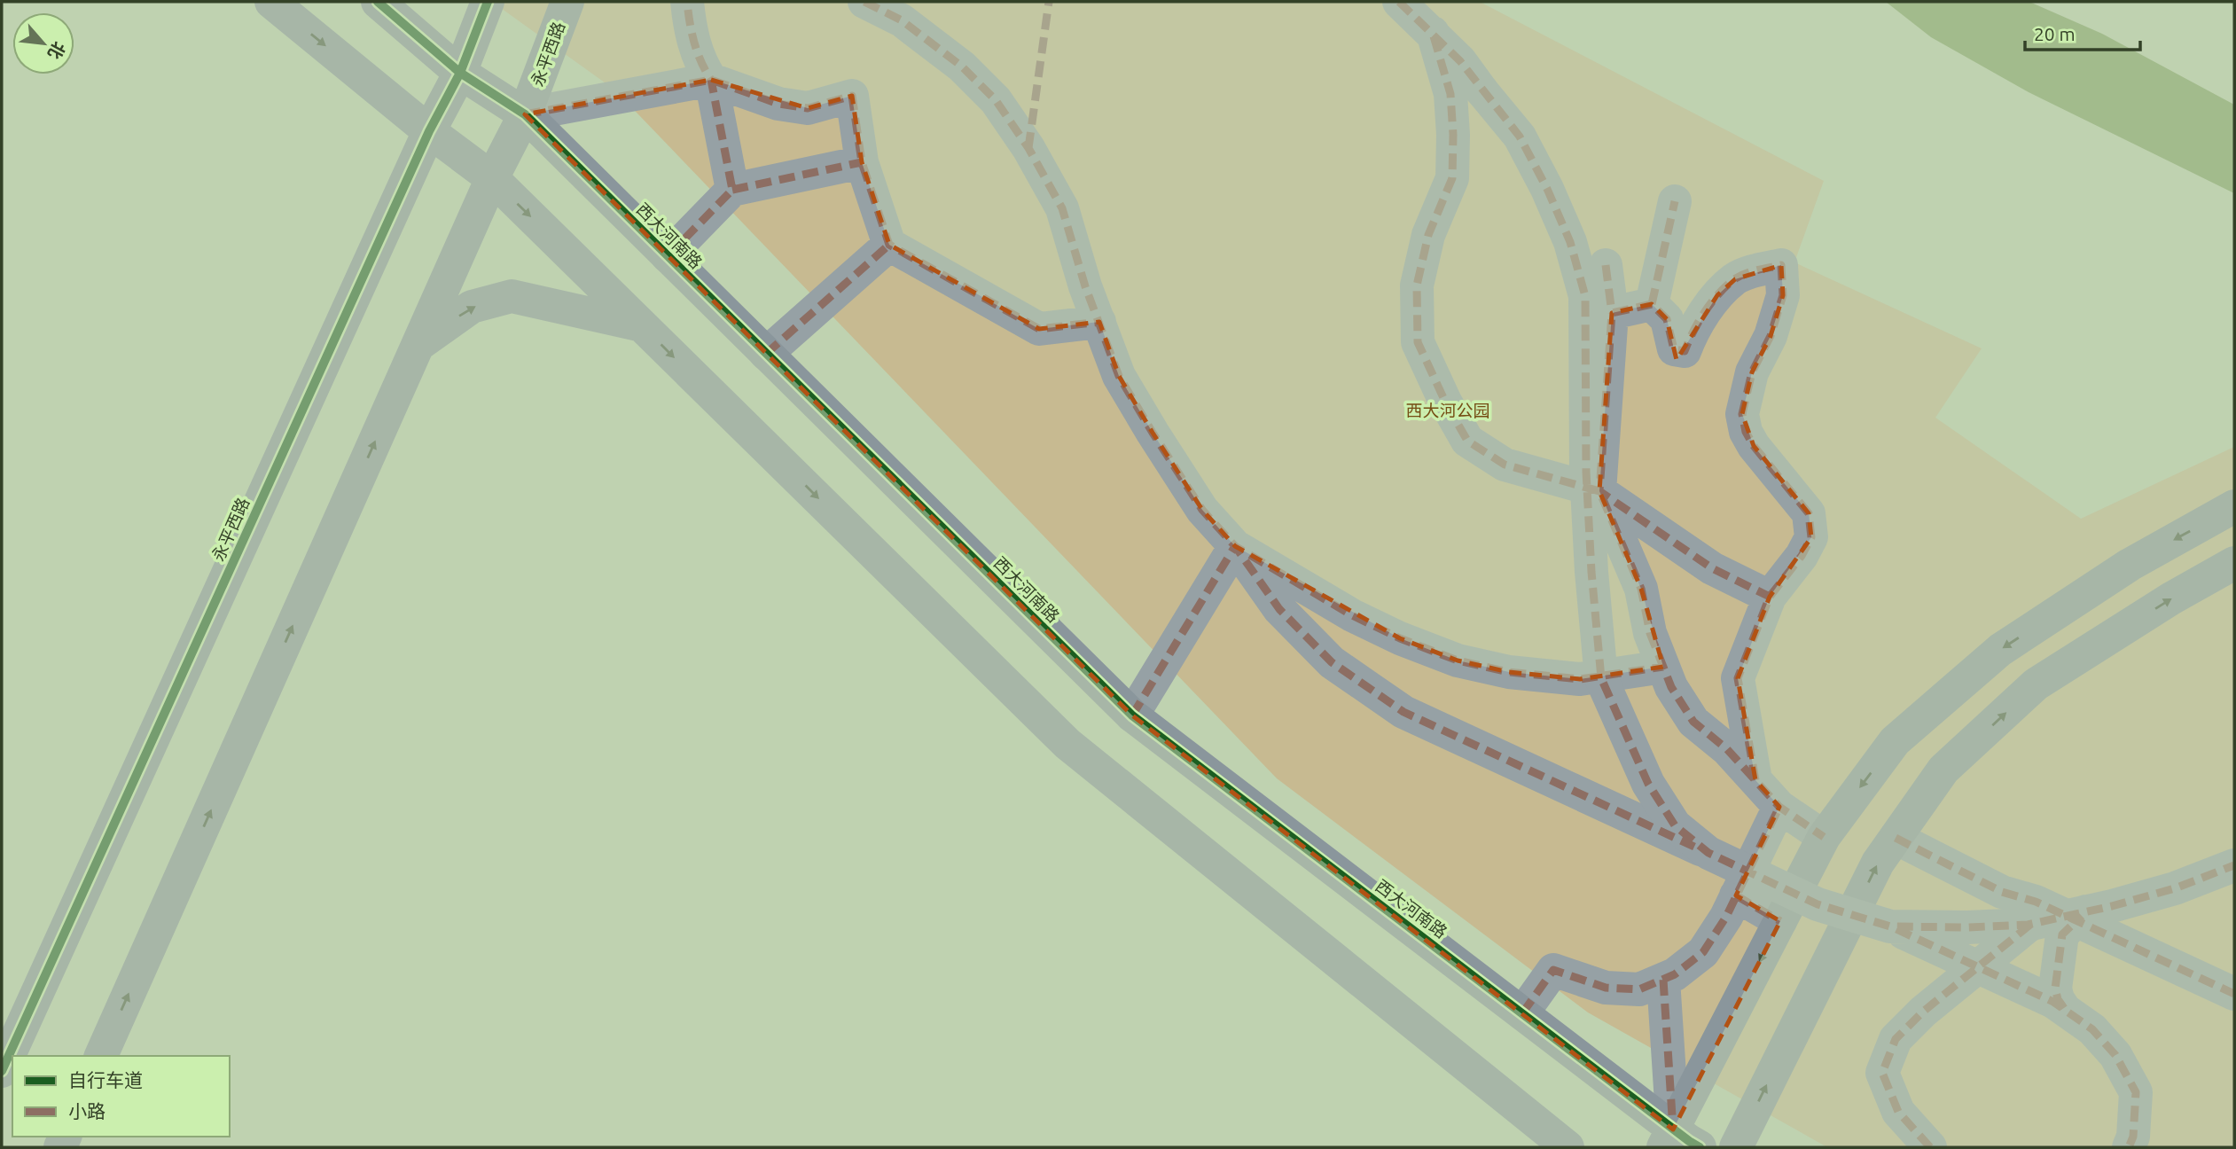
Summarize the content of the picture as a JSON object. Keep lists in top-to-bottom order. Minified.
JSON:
{"streets":{"street":["永平西路","西大河南路"]},"crossings":[["永平西路","西大河南路"]],"parks":["西大河公园"],"legend":["自行车道","小路"],"scale_bar":"20 m","north":"bottom right"}
